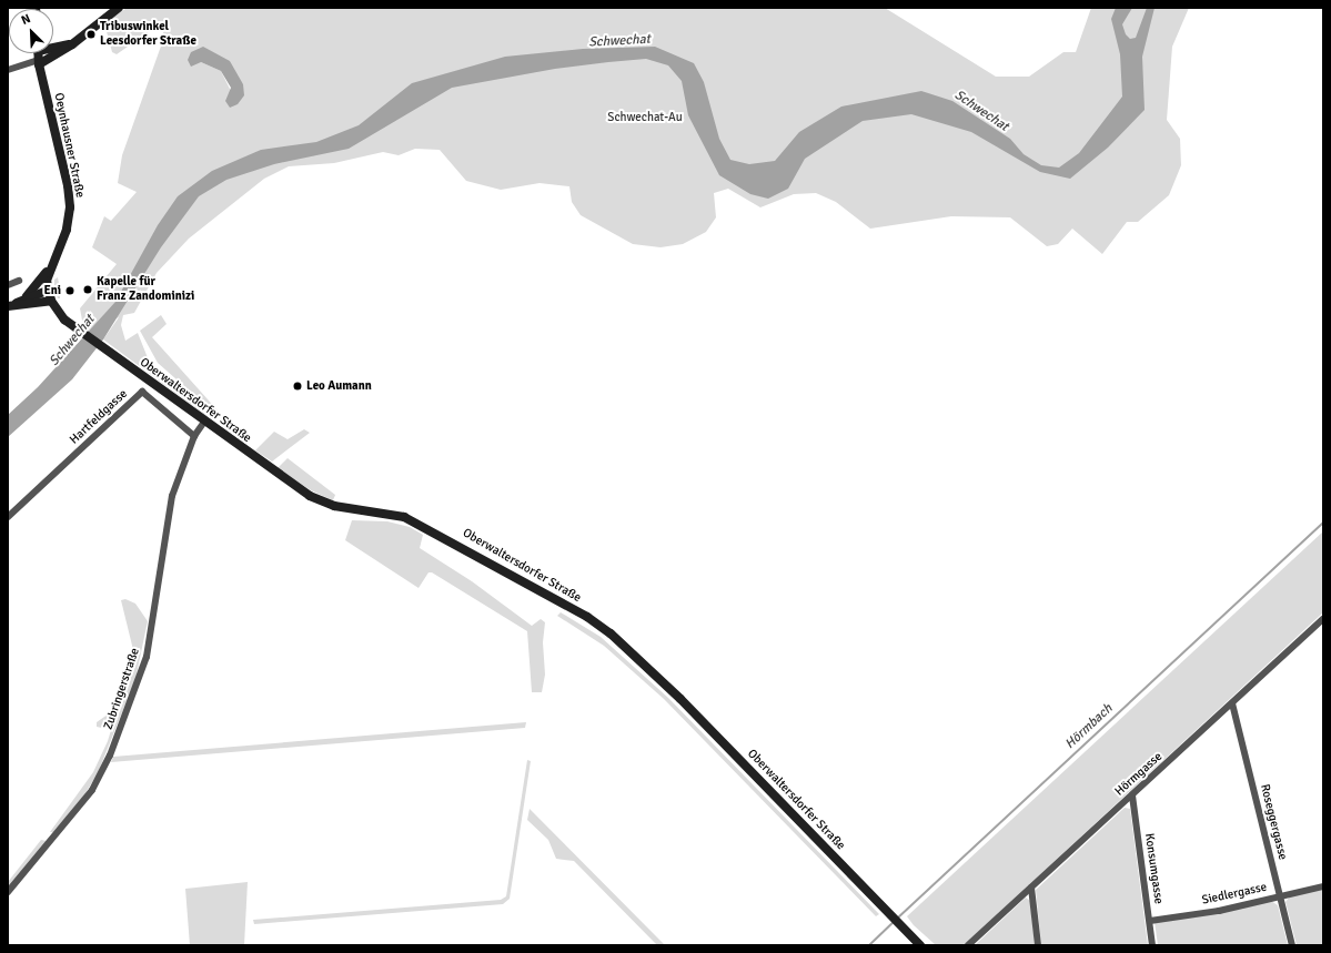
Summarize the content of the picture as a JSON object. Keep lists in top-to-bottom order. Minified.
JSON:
{"streets":{"street":["Oeynhausner Straße","Oberwaltersdorfer Straße","Hartfeldgasse","Zubringerstraße","Hörmgasse","Roseggergasse","Konsumgasse","Siedlergasse"]},"crossings":[["Hartfeldgasse","Zubringerstraße"],["Hörmgasse","Roseggergasse"],["Hörmgasse","Konsumgasse"],["Roseggergasse","Siedlergasse"],["Konsumgasse","Siedlergasse"]],"water":["Schwechat","Hörmbach"],"parks":["Schwechat-Au"],"places":["Tribuswinkel Leesdorfer Straße","Kapelle für Franz Zandominizi","Eni","Leo Aumann"],"north":"top left"}
